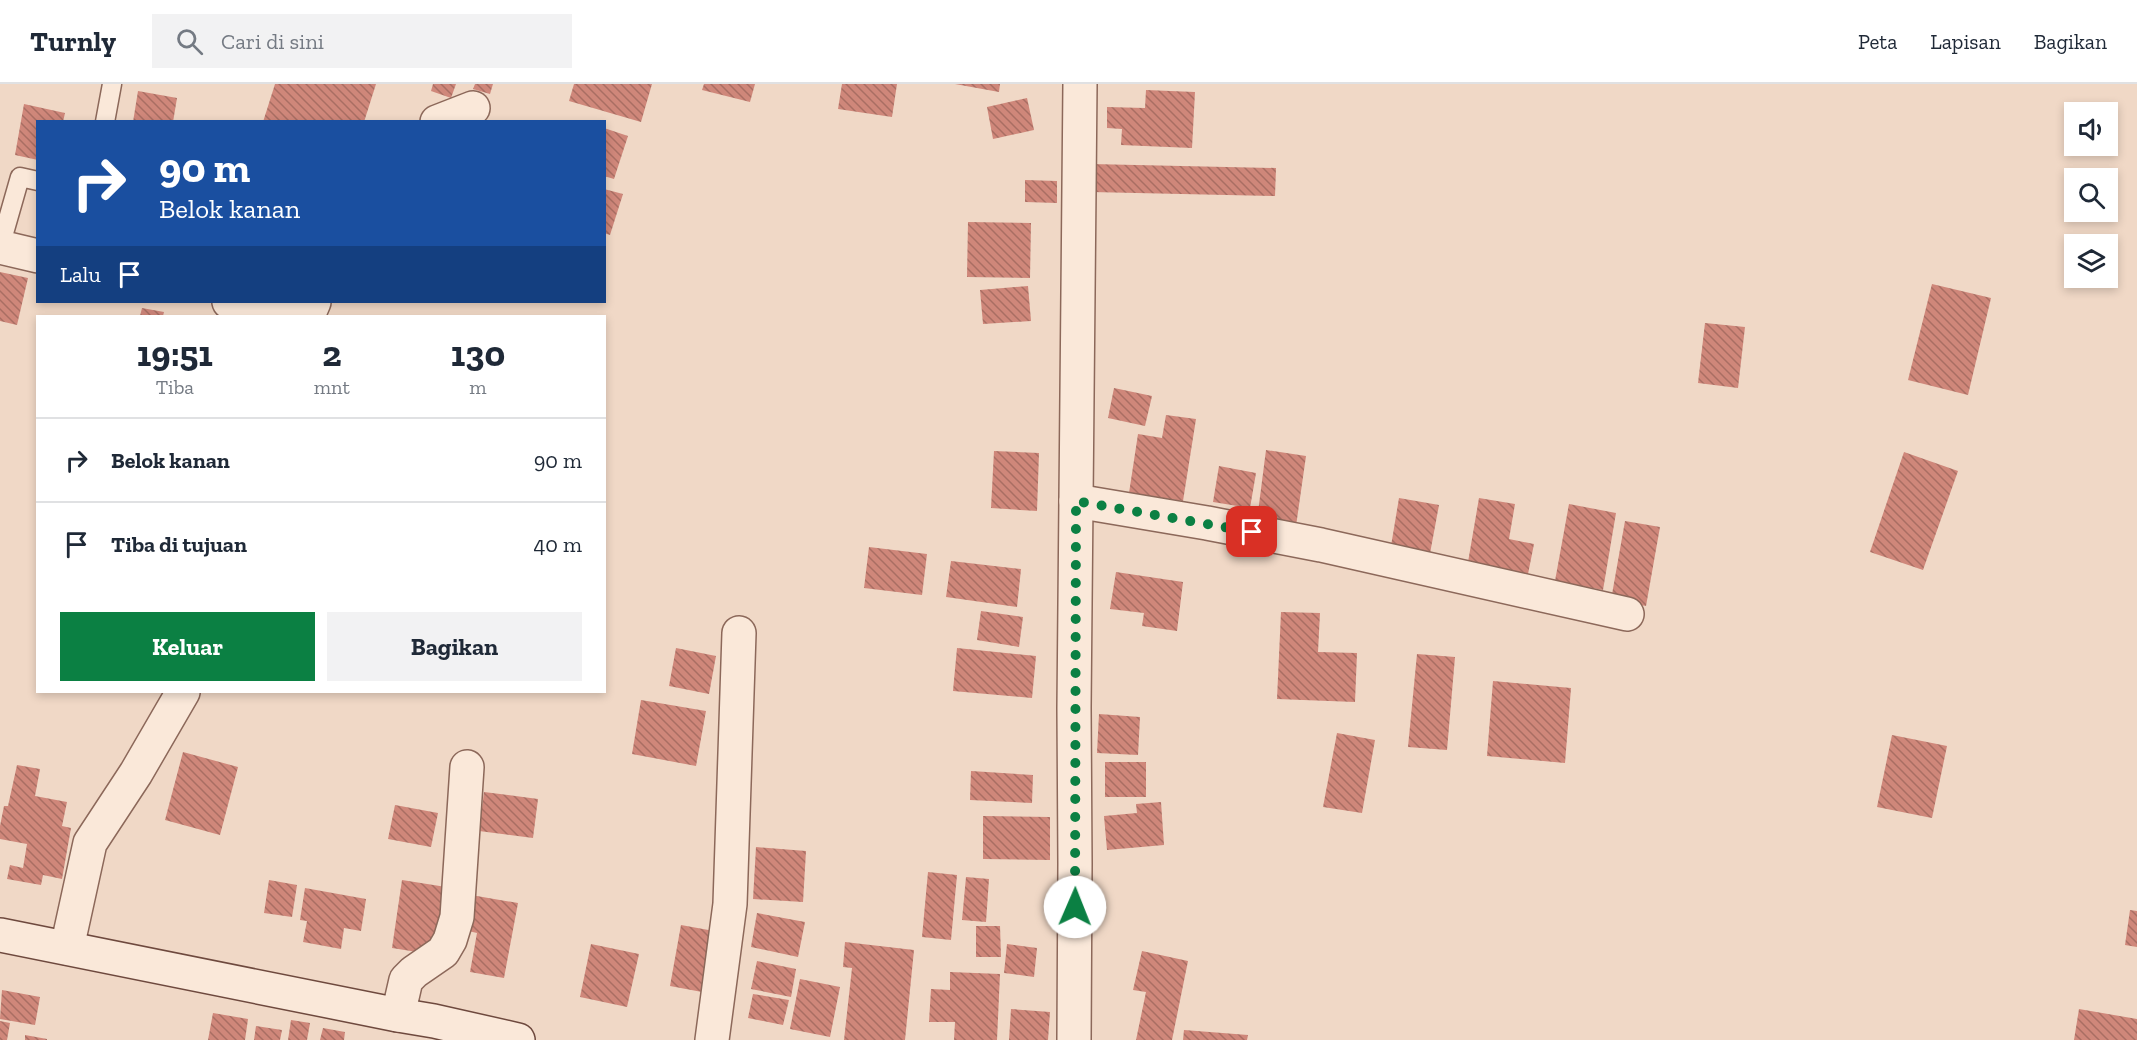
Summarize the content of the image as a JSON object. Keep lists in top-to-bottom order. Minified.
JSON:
{"page":{"header":"Turnly","search":"Cari di sini","nav":["Peta","Lapisan","Bagikan"],"turn":["90 m","Belok kanan"],"then":"Lalu","eta":["19:51","Tiba","2","mnt","130","m"],"list":[{"name":"Belok kanan","value":"90 m"},{"name":"Tiba di tujuan","value":"40 m"}],"buttons":["Keluar","Bagikan"]}}
